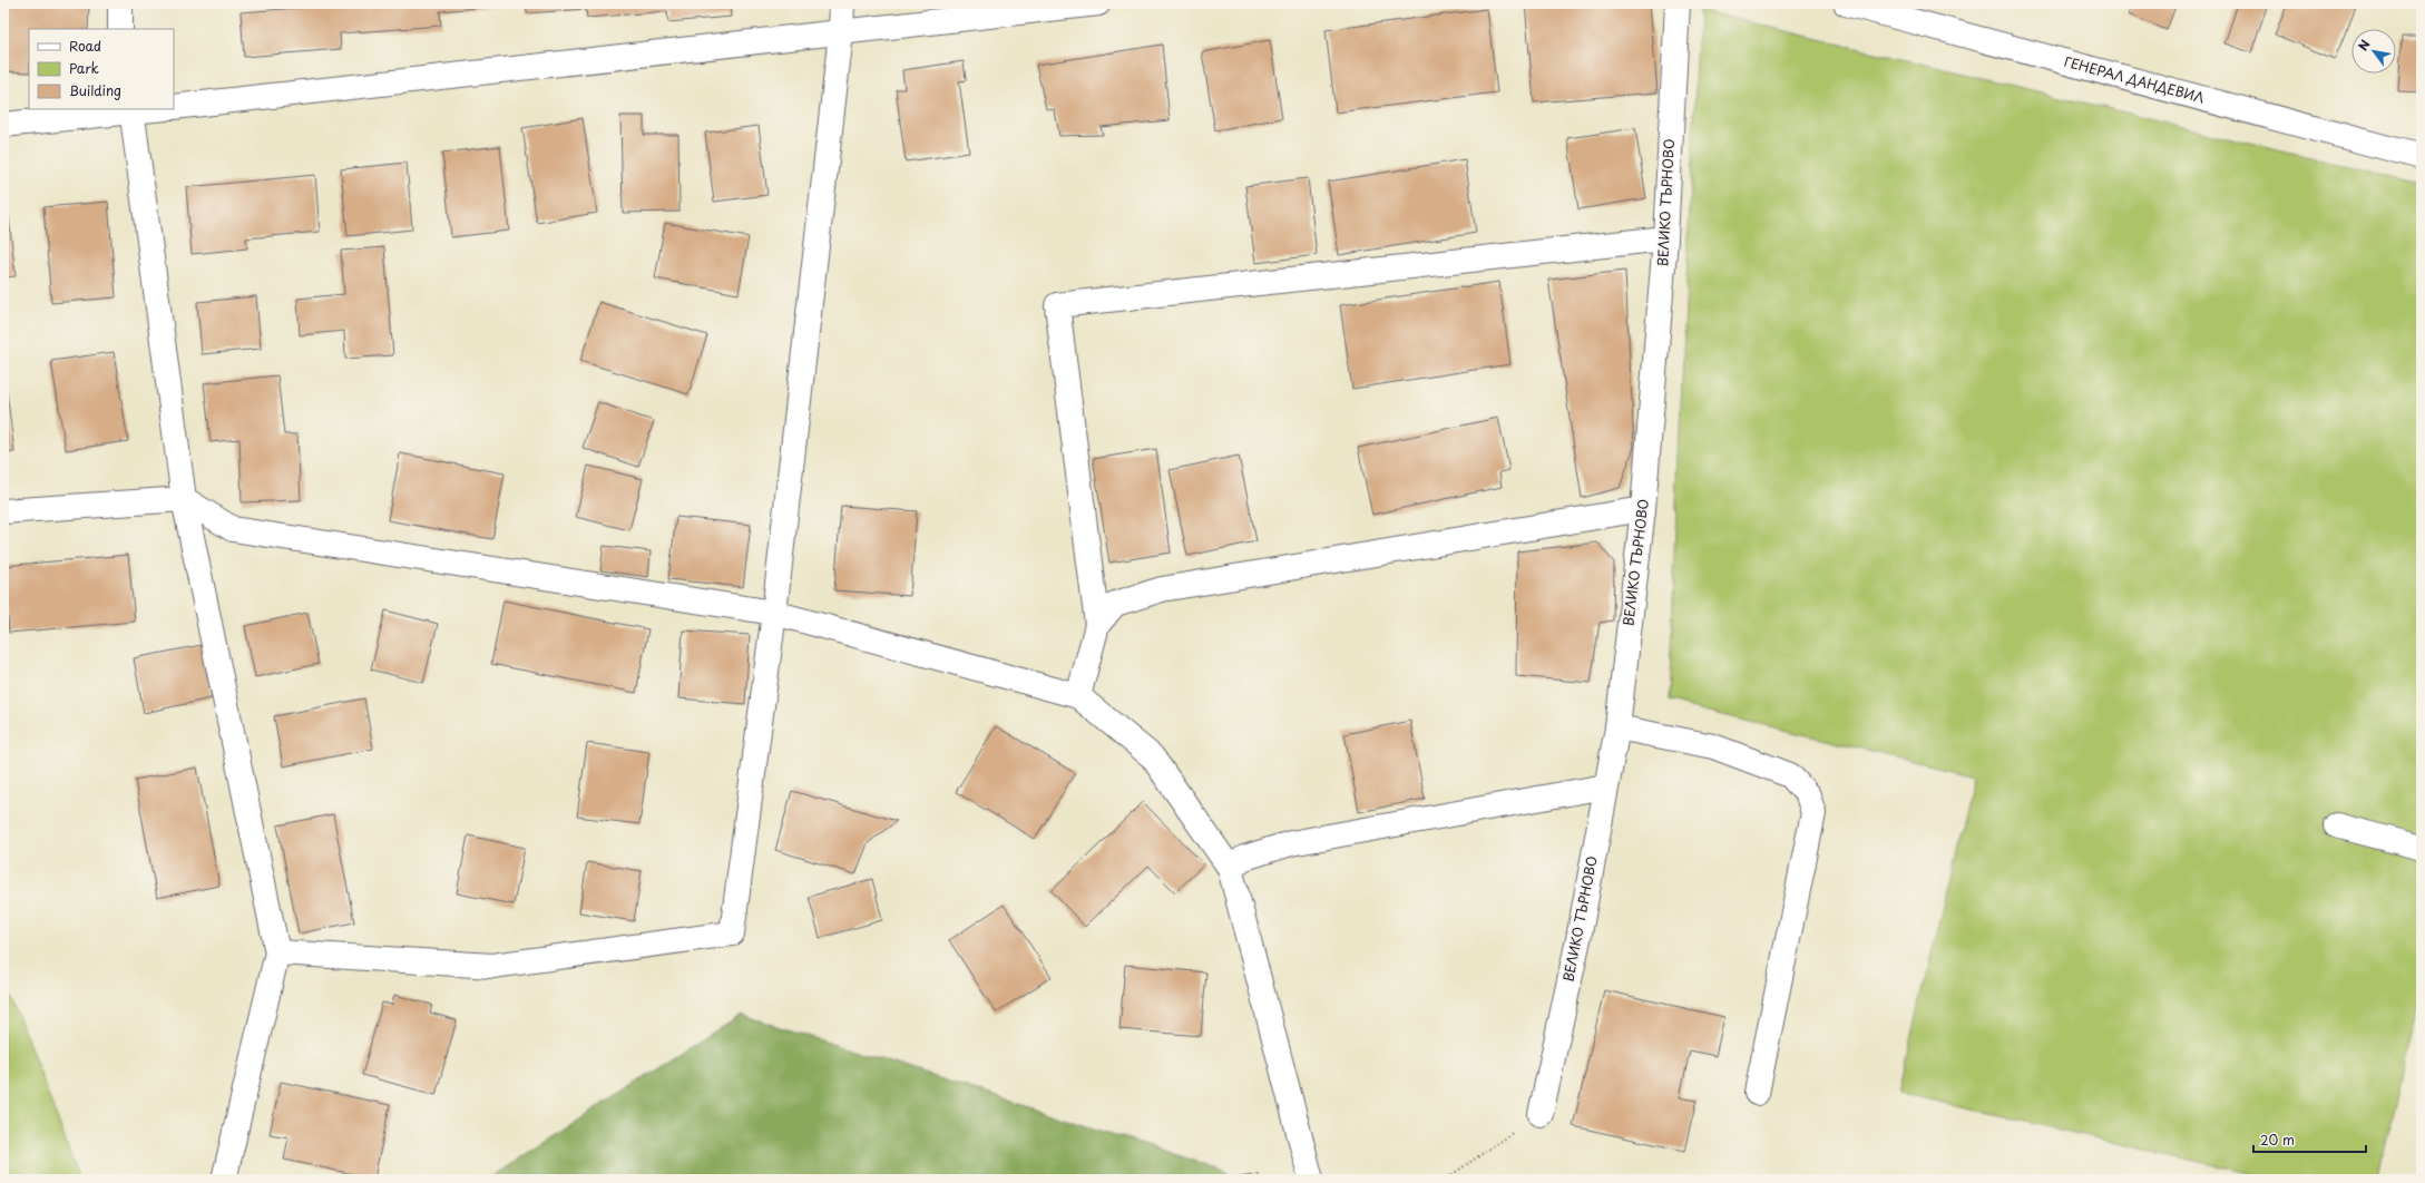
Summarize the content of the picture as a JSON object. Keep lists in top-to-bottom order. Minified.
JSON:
{"streets":{"street":["ГЕНЕРАЛ ДАНДЕВИЛ","ВЕЛИКО ТЪРНОВО"]},"legend":["Road","Park","Building"],"scale_bar":"20 m","north":"top left"}
